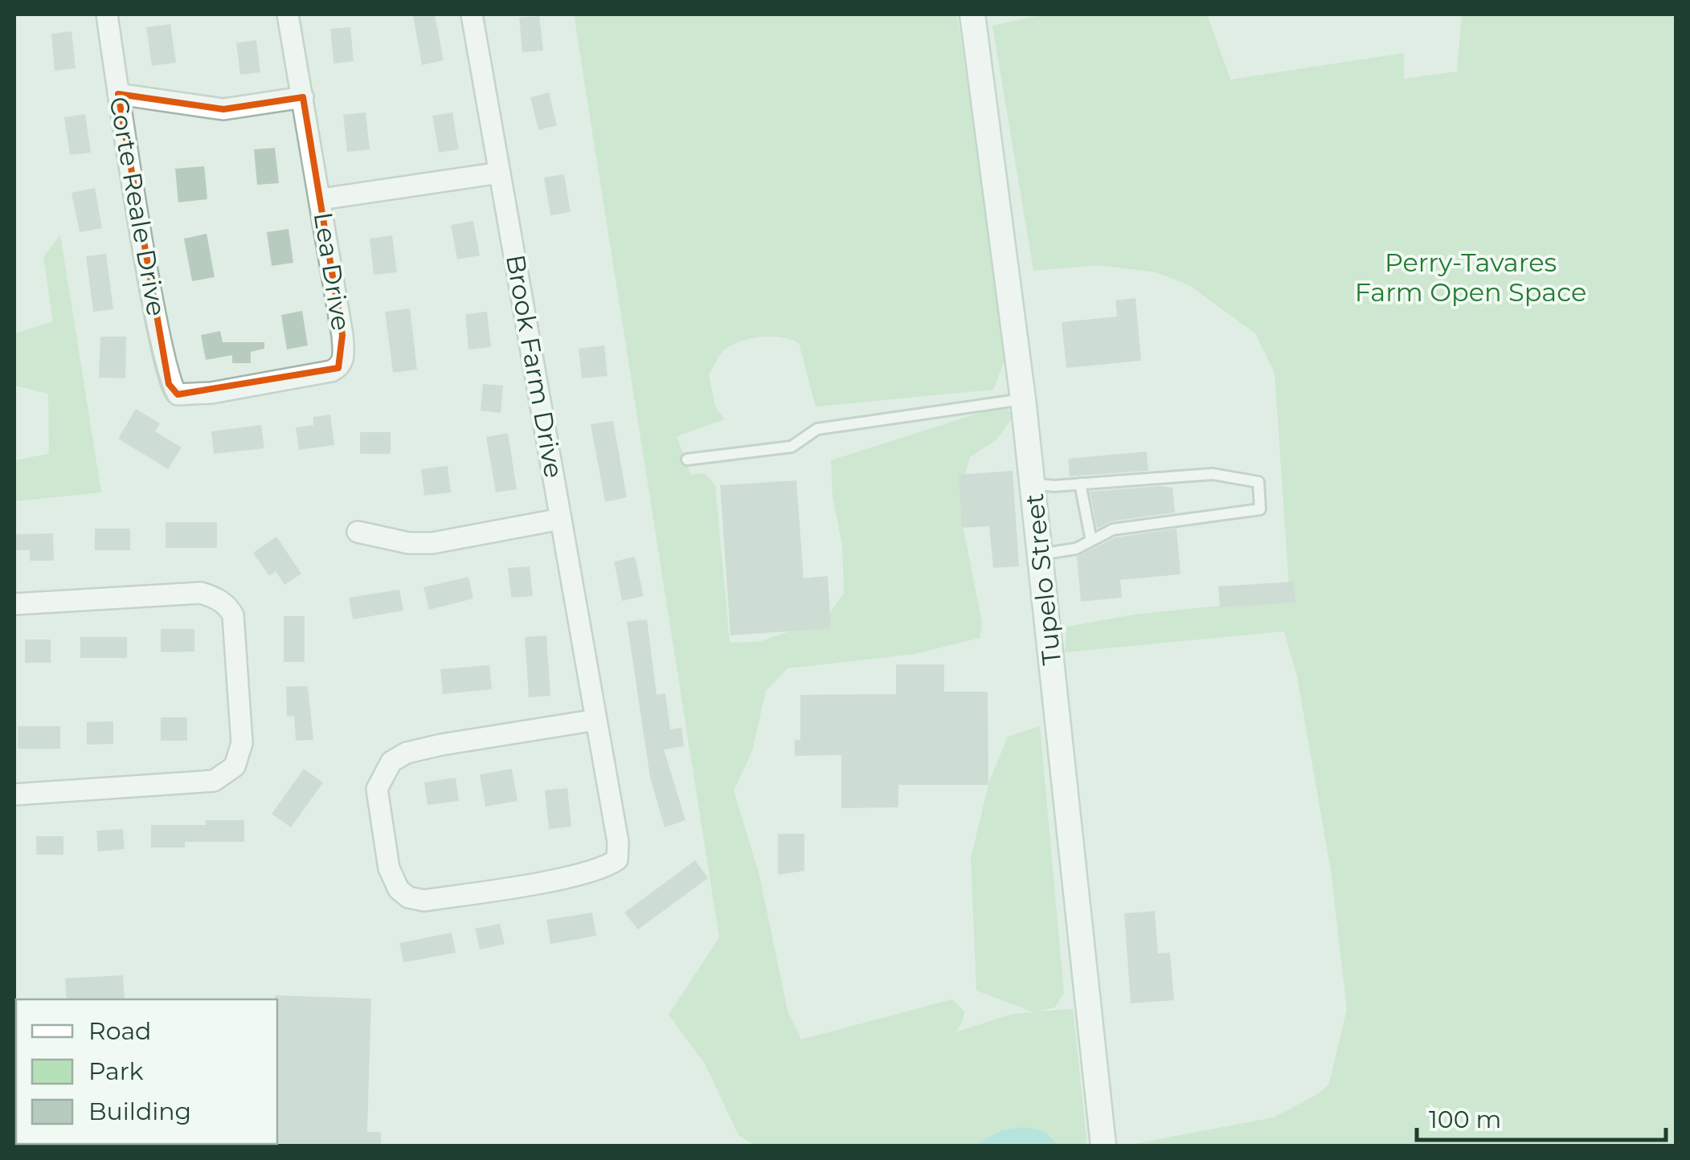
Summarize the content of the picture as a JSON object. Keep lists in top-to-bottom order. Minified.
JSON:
{"streets":{"main road":["Tupelo Street"],"street":["Corte Reale Drive","Lea Drive","Brook Farm Drive"]},"crossings":[["Corte Reale Drive","Lea Drive"]],"parks":["Perry-Tavares Farm Open Space"],"legend":["Road","Park","Building"],"scale_bar":"100 m"}
